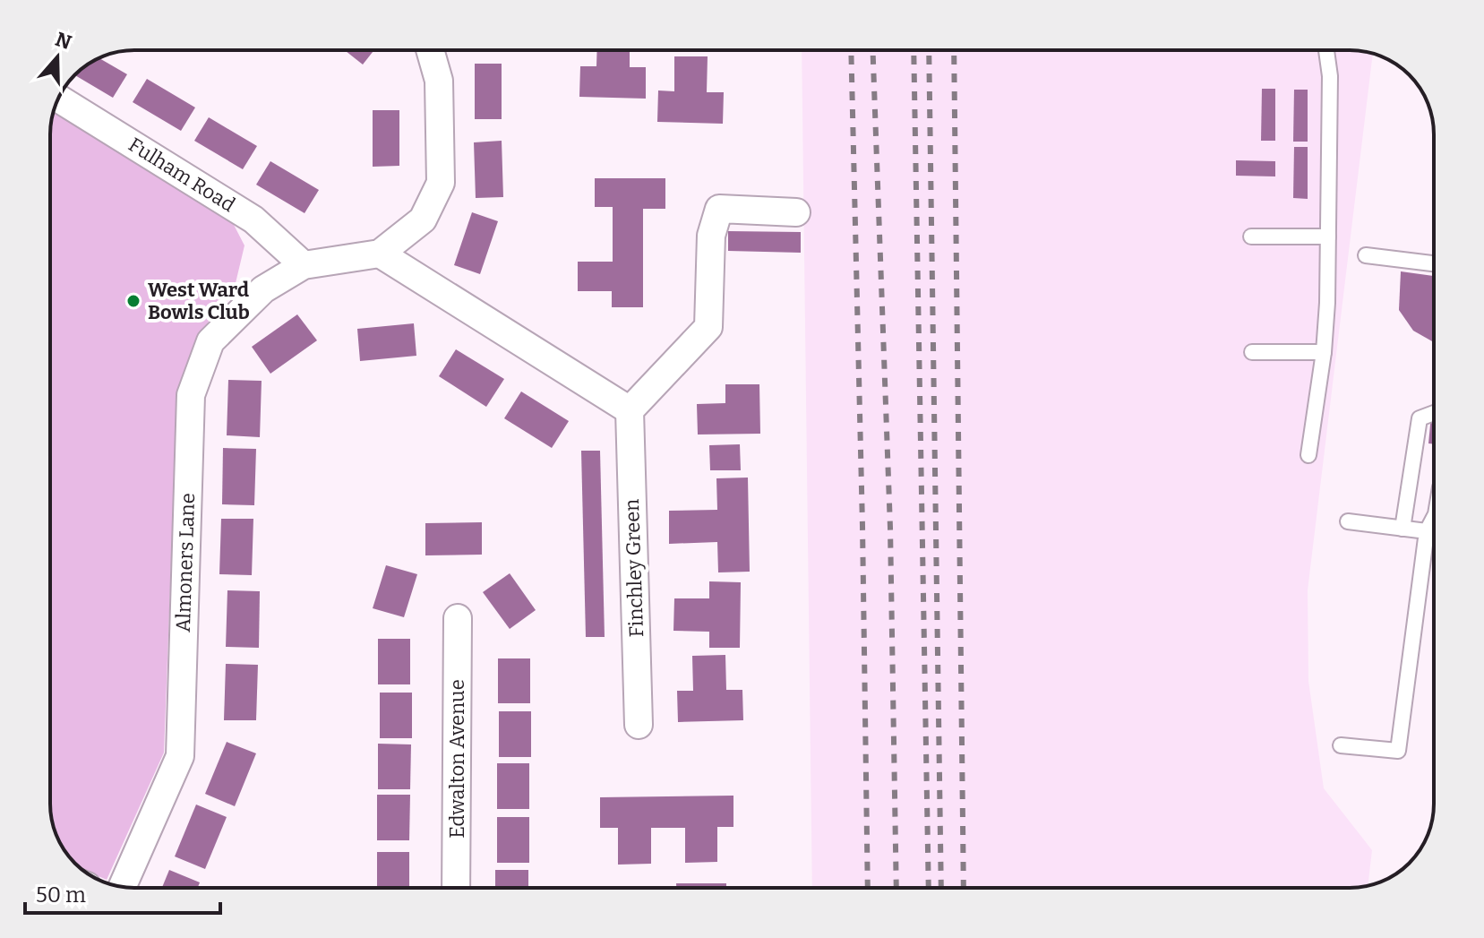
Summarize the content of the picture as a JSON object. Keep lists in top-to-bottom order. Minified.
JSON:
{"streets":{"street":["Fulham Road","Almoners Lane","Finchley Green","Edwalton Avenue"]},"crossings":[["Fulham Road","Almoners Lane"]],"places":["West Ward Bowls Club"],"scale_bar":"50 m","north":"top"}
